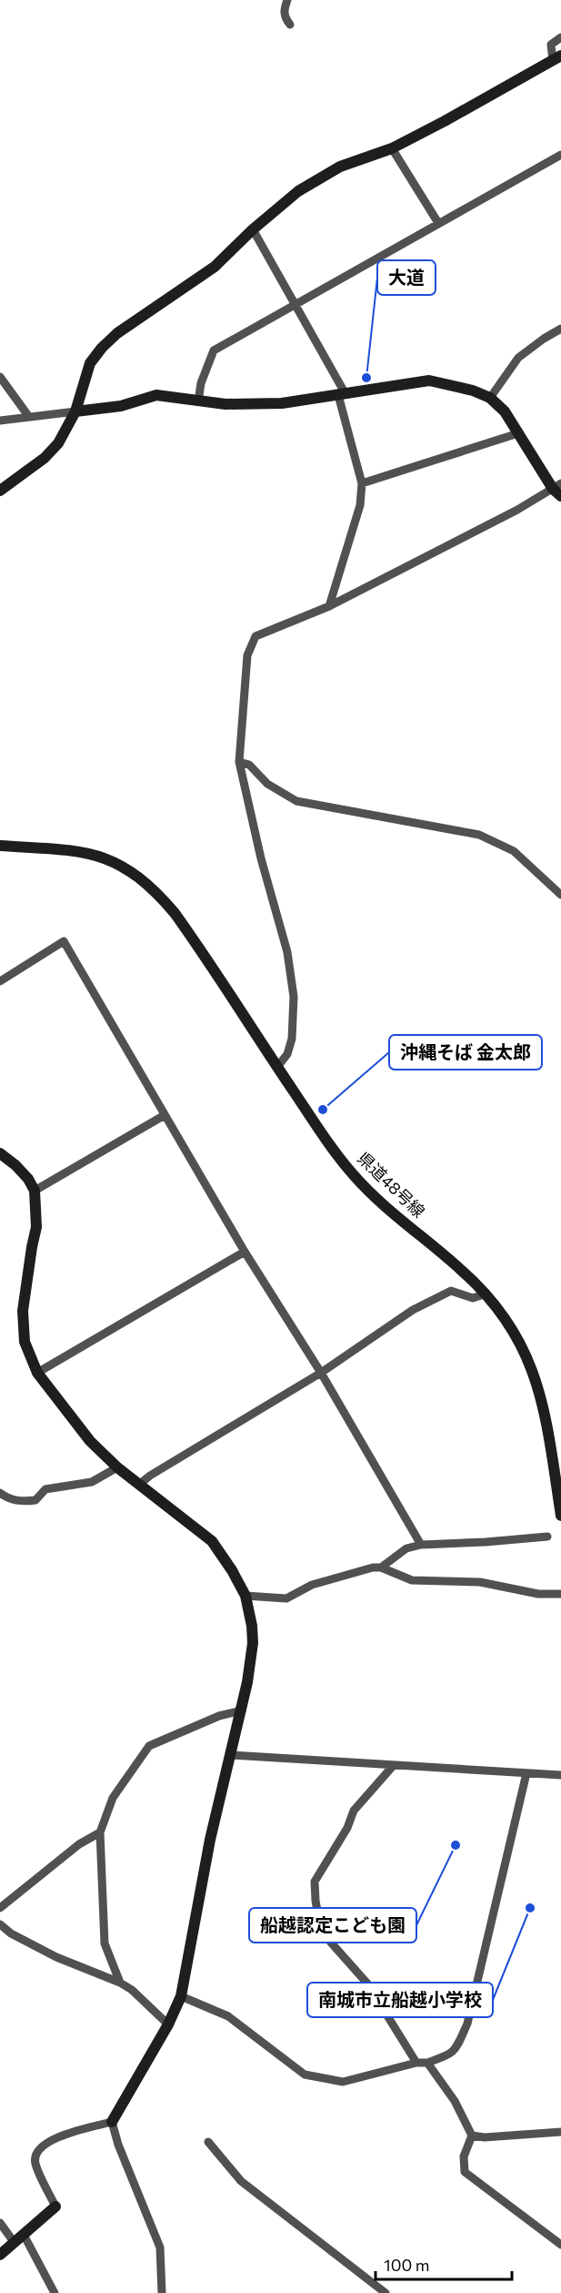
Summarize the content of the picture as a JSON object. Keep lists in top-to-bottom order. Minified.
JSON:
{"streets":{"street":["県道48号線"]},"places":["大道","沖縄そば 金太郎","船越認定こども園","南城市立船越小学校"],"scale_bar":"100 m"}
